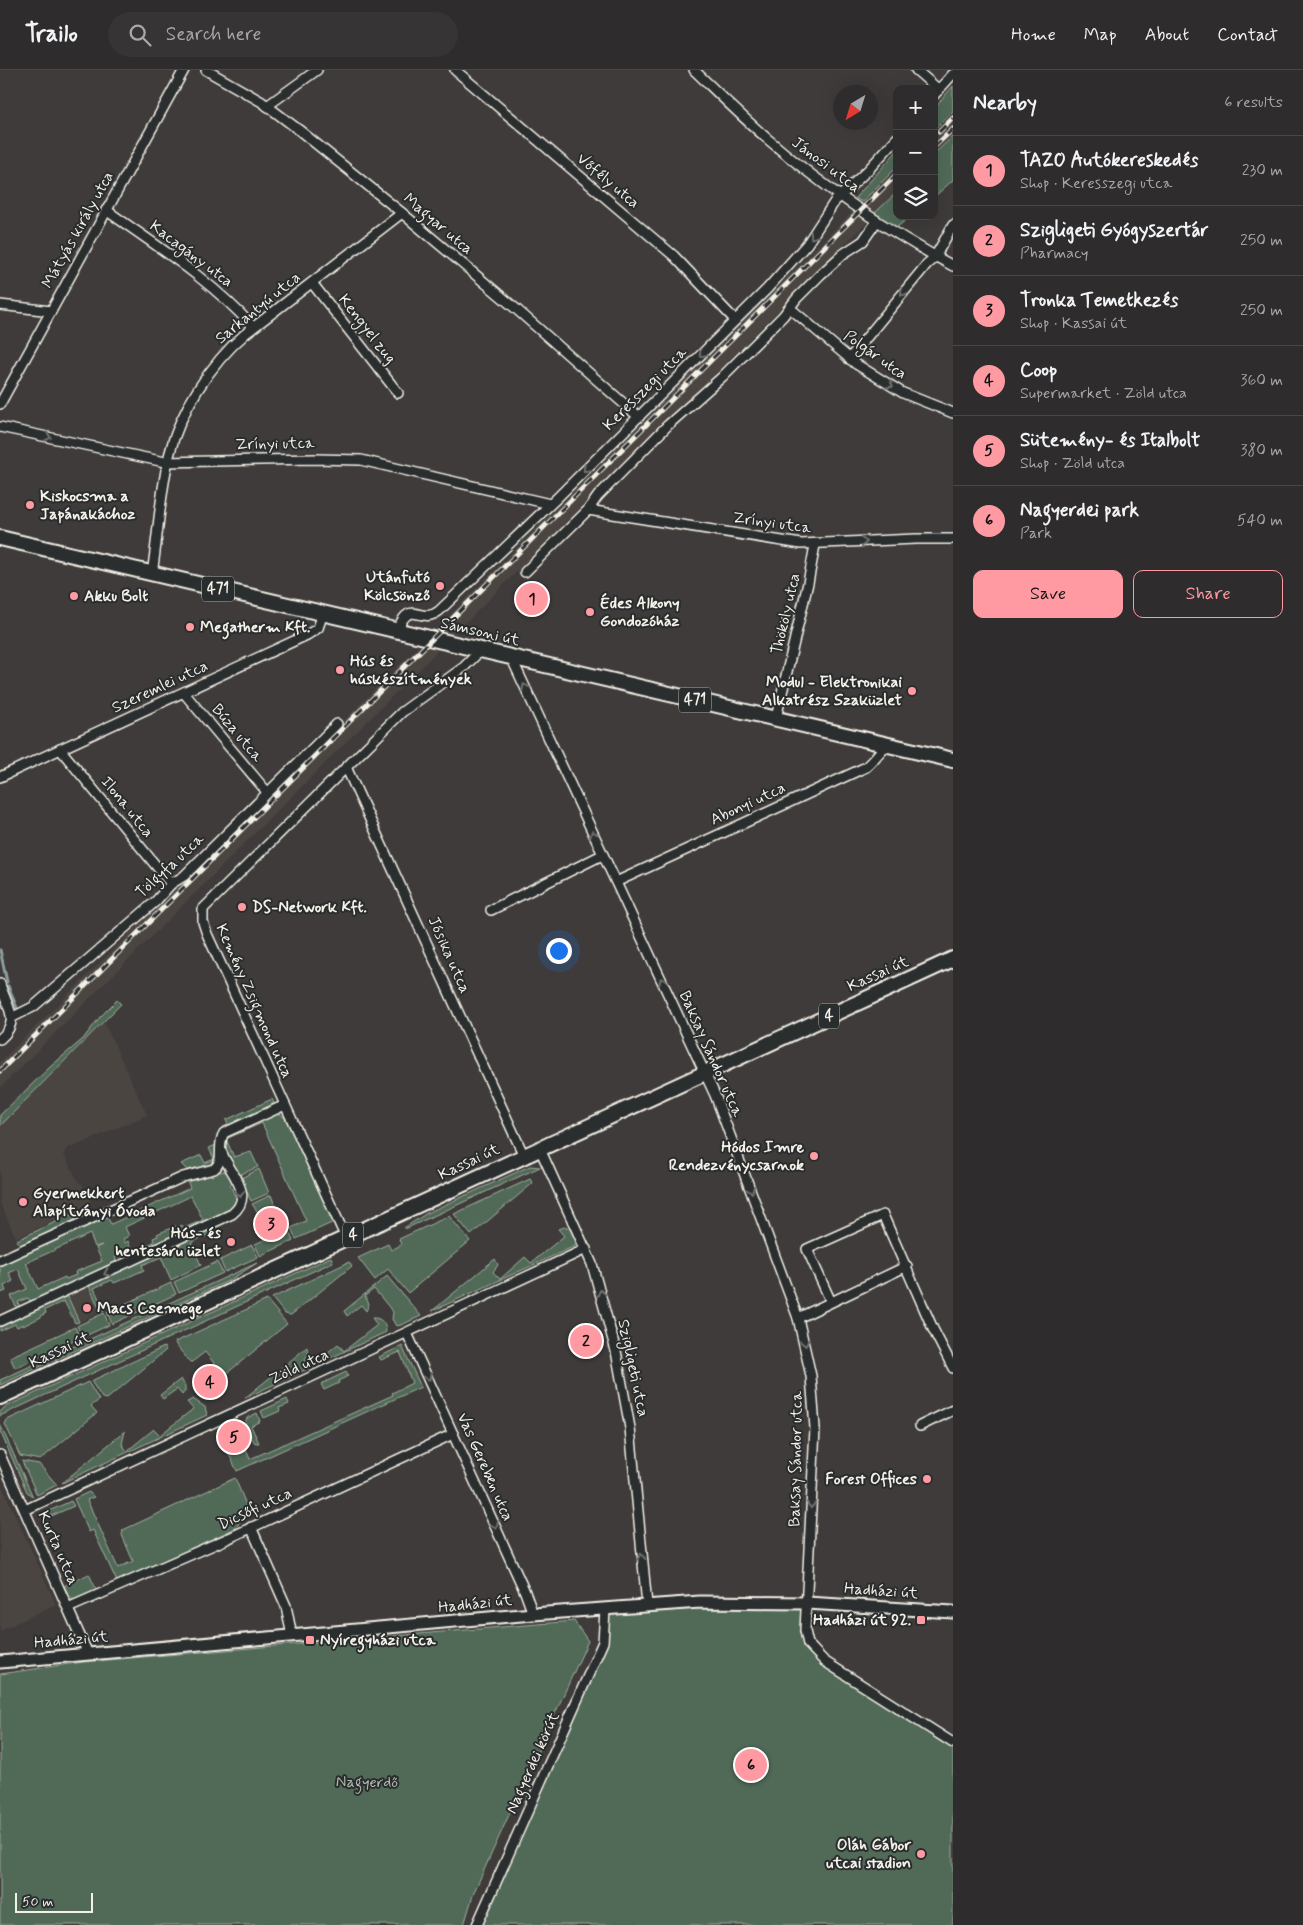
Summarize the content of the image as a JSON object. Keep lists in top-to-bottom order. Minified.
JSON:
{"streets":{"main road":["471","Sámsoni út","Kassai út","4"],"street":["Jánosi utca","Vőfély utca","Magyar utca","Mátyás király utca","Kacagány utca","Sarkantyú utca","Kengyel zug","Polgár utca","Keresszegi utca","Zrínyi utca","Thököly utca","Szeremlei utca","Búza utca","Abonyi utca","Ilona utca","Tölgyfa utca","Jósika utca","Kemény Zsigmond utca","Baksay Sándor utca","Zöld utca","Szigligeti utca","Vas Gereben utca","Dicsőfi utca","Kurta utca","Hadházi út","Nagyerdei körút"]},"crossings":[["Jánosi utca","Keresszegi utca"],["Vőfély utca","Keresszegi utca"],["Magyar utca","Sarkantyú utca"],["Magyar utca","Keresszegi utca"],["Mátyás király utca","Kacagány utca"],["Kacagány utca","Sarkantyú utca"],["Sarkantyú utca","Kengyel zug"],["Sarkantyú utca","Zrínyi utca"],["Sarkantyú utca","Sámsoni út"],["Keresszegi utca","Zrínyi utca"],["Keresszegi utca","Sámsoni út"],["Zrínyi utca","Thököly utca"],["Thököly utca","Sámsoni út"],["Sámsoni út","Szeremlei utca"],["Sámsoni út","Abonyi utca"],["Sámsoni út","Baksay Sándor utca"],["Szeremlei utca","Búza utca"],["Szeremlei utca","Ilona utca"],["Búza utca","Tölgyfa utca"],["Abonyi utca","Baksay Sándor utca"],["Ilona utca","Tölgyfa utca"],["Jósika utca","Kassai út"],["Jósika utca","Kemény Zsigmond utca"],["Kassai út","Kemény Zsigmond utca"],["Kassai út","Baksay Sándor utca"],["Kassai út","Szigligeti utca"],["Baksay Sándor utca","Hadházi út"],["Zöld utca","Szigligeti utca"],["Zöld utca","Vas Gereben utca"],["Zöld utca","Kurta utca"],["Szigligeti utca","Hadházi út"],["Vas Gereben utca","Dicsőfi utca"],["Vas Gereben utca","Hadházi út"],["Dicsőfi utca","Kurta utca"],["Kurta utca","Hadházi út"],["Hadházi út","Nagyerdei körút"]],"one_way":["Polgár utca","Szigligeti utca","Vas Gereben utca"],"parks":["Nagyerdő"],"places":{"other":["Kiskocsma a Japánakáchoz","Utánfutó Kölcsönző","Akku Bolt","Édes Alkony Gondozóház","Megatherm Kft.","Hús és húskészítmények","Modul - Elektronikai Alkatrész Szaküzlet","DS-Network Kft.","Hódos Imre Rendezvénycsarnok","Gyermekkert Alapítványi Óvoda","Hús- és hentesáru üzlet","Macs Csemege","Forest Offices","Oláh Gábor utcai stadion"],"transit":["Hadházi út 92.","Nyíregyházi utca"]},"scale_bar":"50 m","north":"bottom left","page":{"header":"Trailo","search":"Search here","nav":["Home","Map","About","Contact"],"heading":["Nearby","6 results"],"map_buttons":["+","−"],"list":[{"mark":"1","name":"TAZO Autókereskedés","note":"Shop · Keresszegi utca","value":"230 m"},{"mark":"2","name":"Szigligeti Gyógyszertár","note":"Pharmacy","value":"250 m"},{"mark":"3","name":"Tronka Temetkezés","note":"Shop · Kassai út","value":"250 m"},{"mark":"4","name":"Coop","note":"Supermarket · Zöld utca","value":"360 m"},{"mark":"5","name":"Sütemény- és Italbolt","note":"Shop · Zöld utca","value":"380 m"},{"mark":"6","name":"Nagyerdei park","note":"Park","value":"540 m"}],"buttons":["Save","Share"],"pins":["1","3","2","4","5","6"],"scale":"50 m"}}
